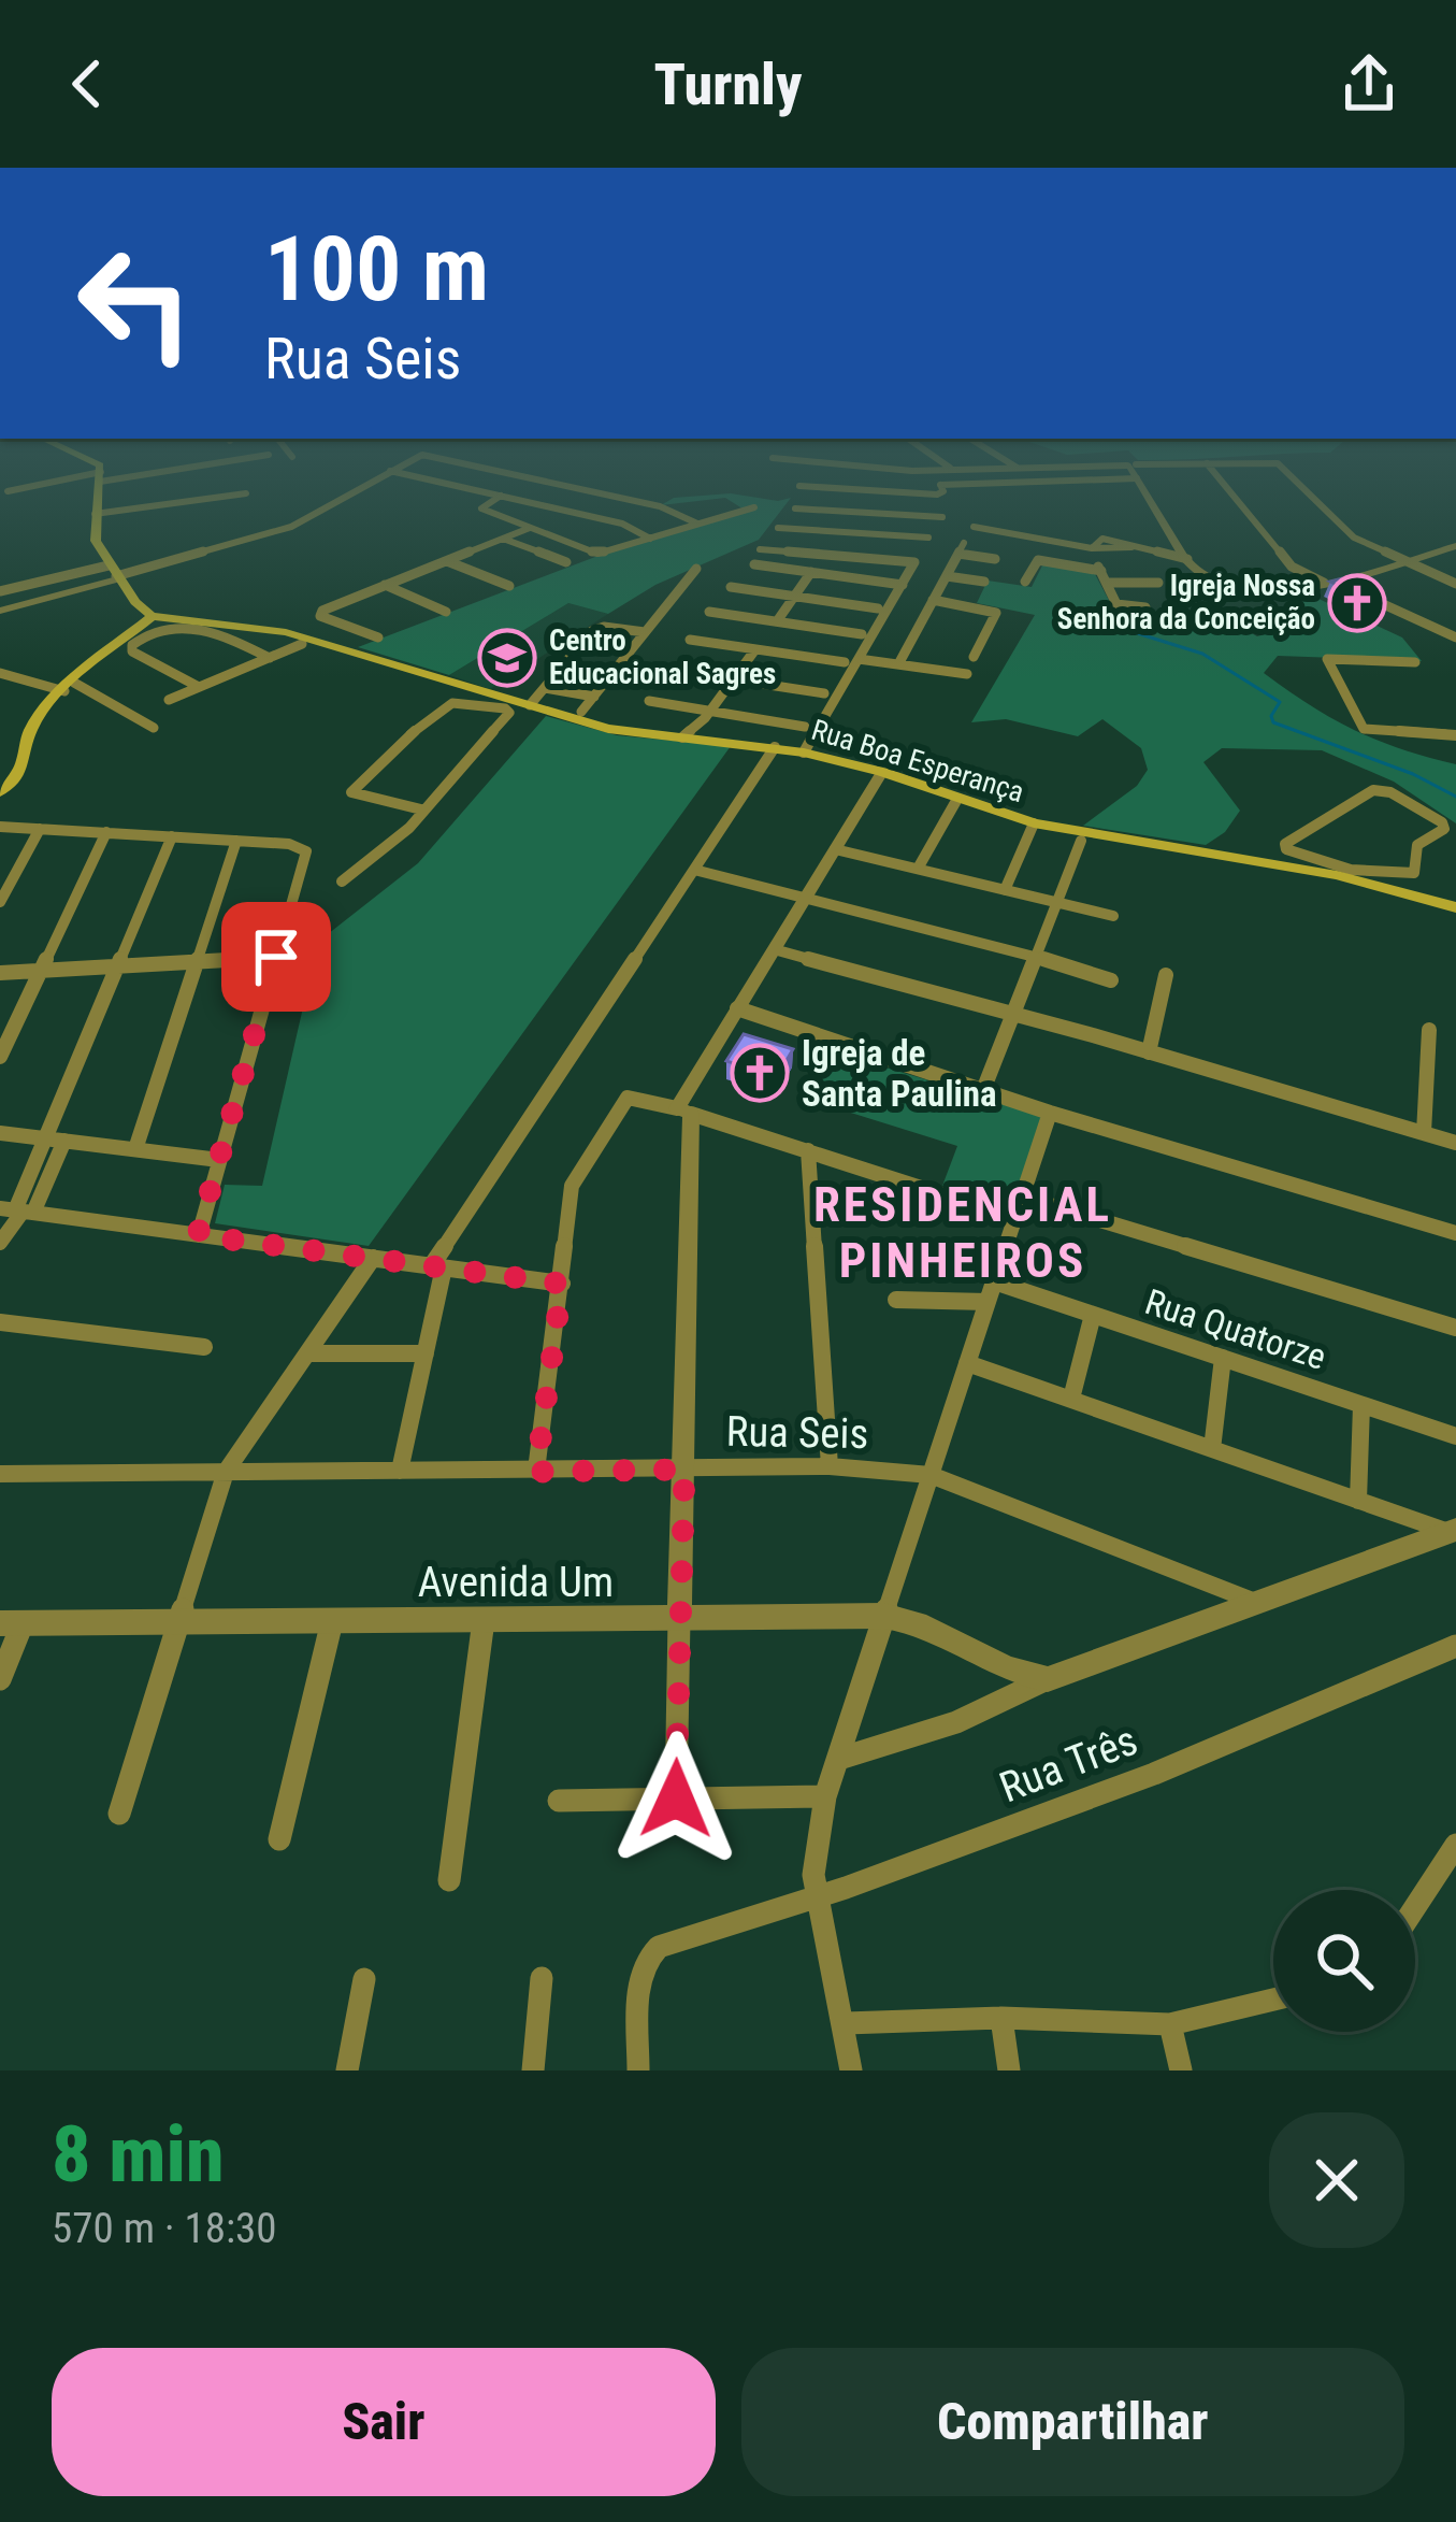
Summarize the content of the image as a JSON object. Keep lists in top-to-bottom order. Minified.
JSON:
{"streets":{"main road":["Rua Boa Esperança"],"street":["Rua Quatorze","Rua Seis","Avenida Um","Rua Três"]},"districts":["RESIDENCIAL PINHEIROS"],"places":{"church":["Igreja Nossa Senhora da Conceição","Igreja de Santa Paulina"],"school or university":["Centro Educacional Sagres"]},"page":{"header":"Turnly","turn":["100 m","Rua Seis"],"heading":["8 min","570 m · 18:30"],"buttons":["Sair","Compartilhar"]}}
